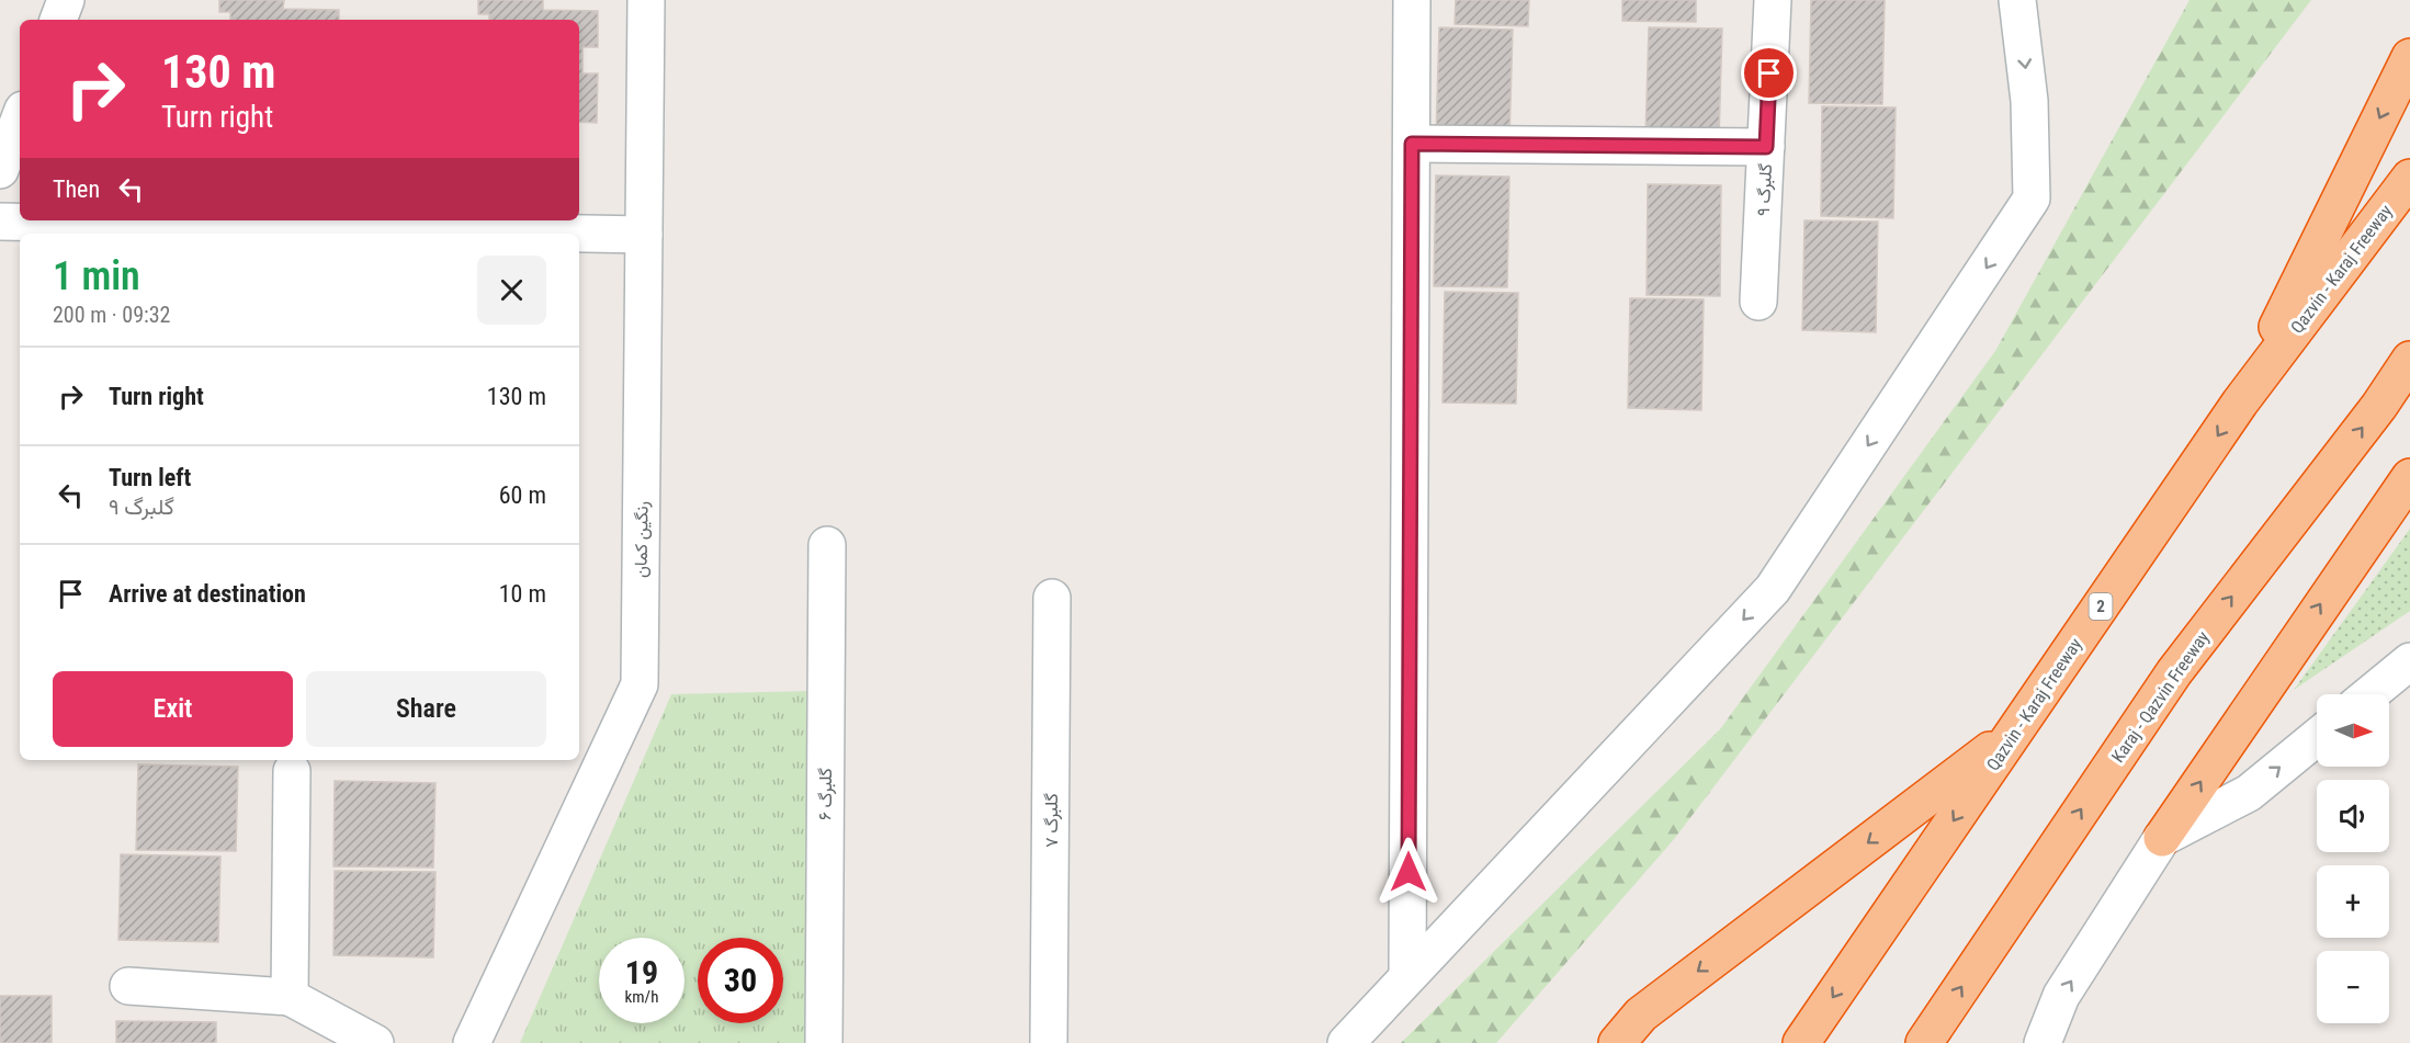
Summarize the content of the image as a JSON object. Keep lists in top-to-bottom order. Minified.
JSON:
{"streets":{"highway":["Qazvin - Karaj Freeway","2","Karaj - Qazvin Freeway"],"street":["گلبرگ ۹","رنگین کمان","گلبرگ ۶","گلبرگ ۷"]},"north":"right","page":{"turn":["130 m","Turn right"],"then":"Then","heading":["1 min","200 m · 09:32"],"list":[{"name":"Turn right","value":"130 m"},{"name":"Turn left","note":"گلبرگ ۹","value":"60 m"},{"name":"Arrive at destination","value":"10 m"}],"buttons":["Exit","Share"],"map_buttons":["+","−"],"speed":"19 km/h","limit":"30"}}
